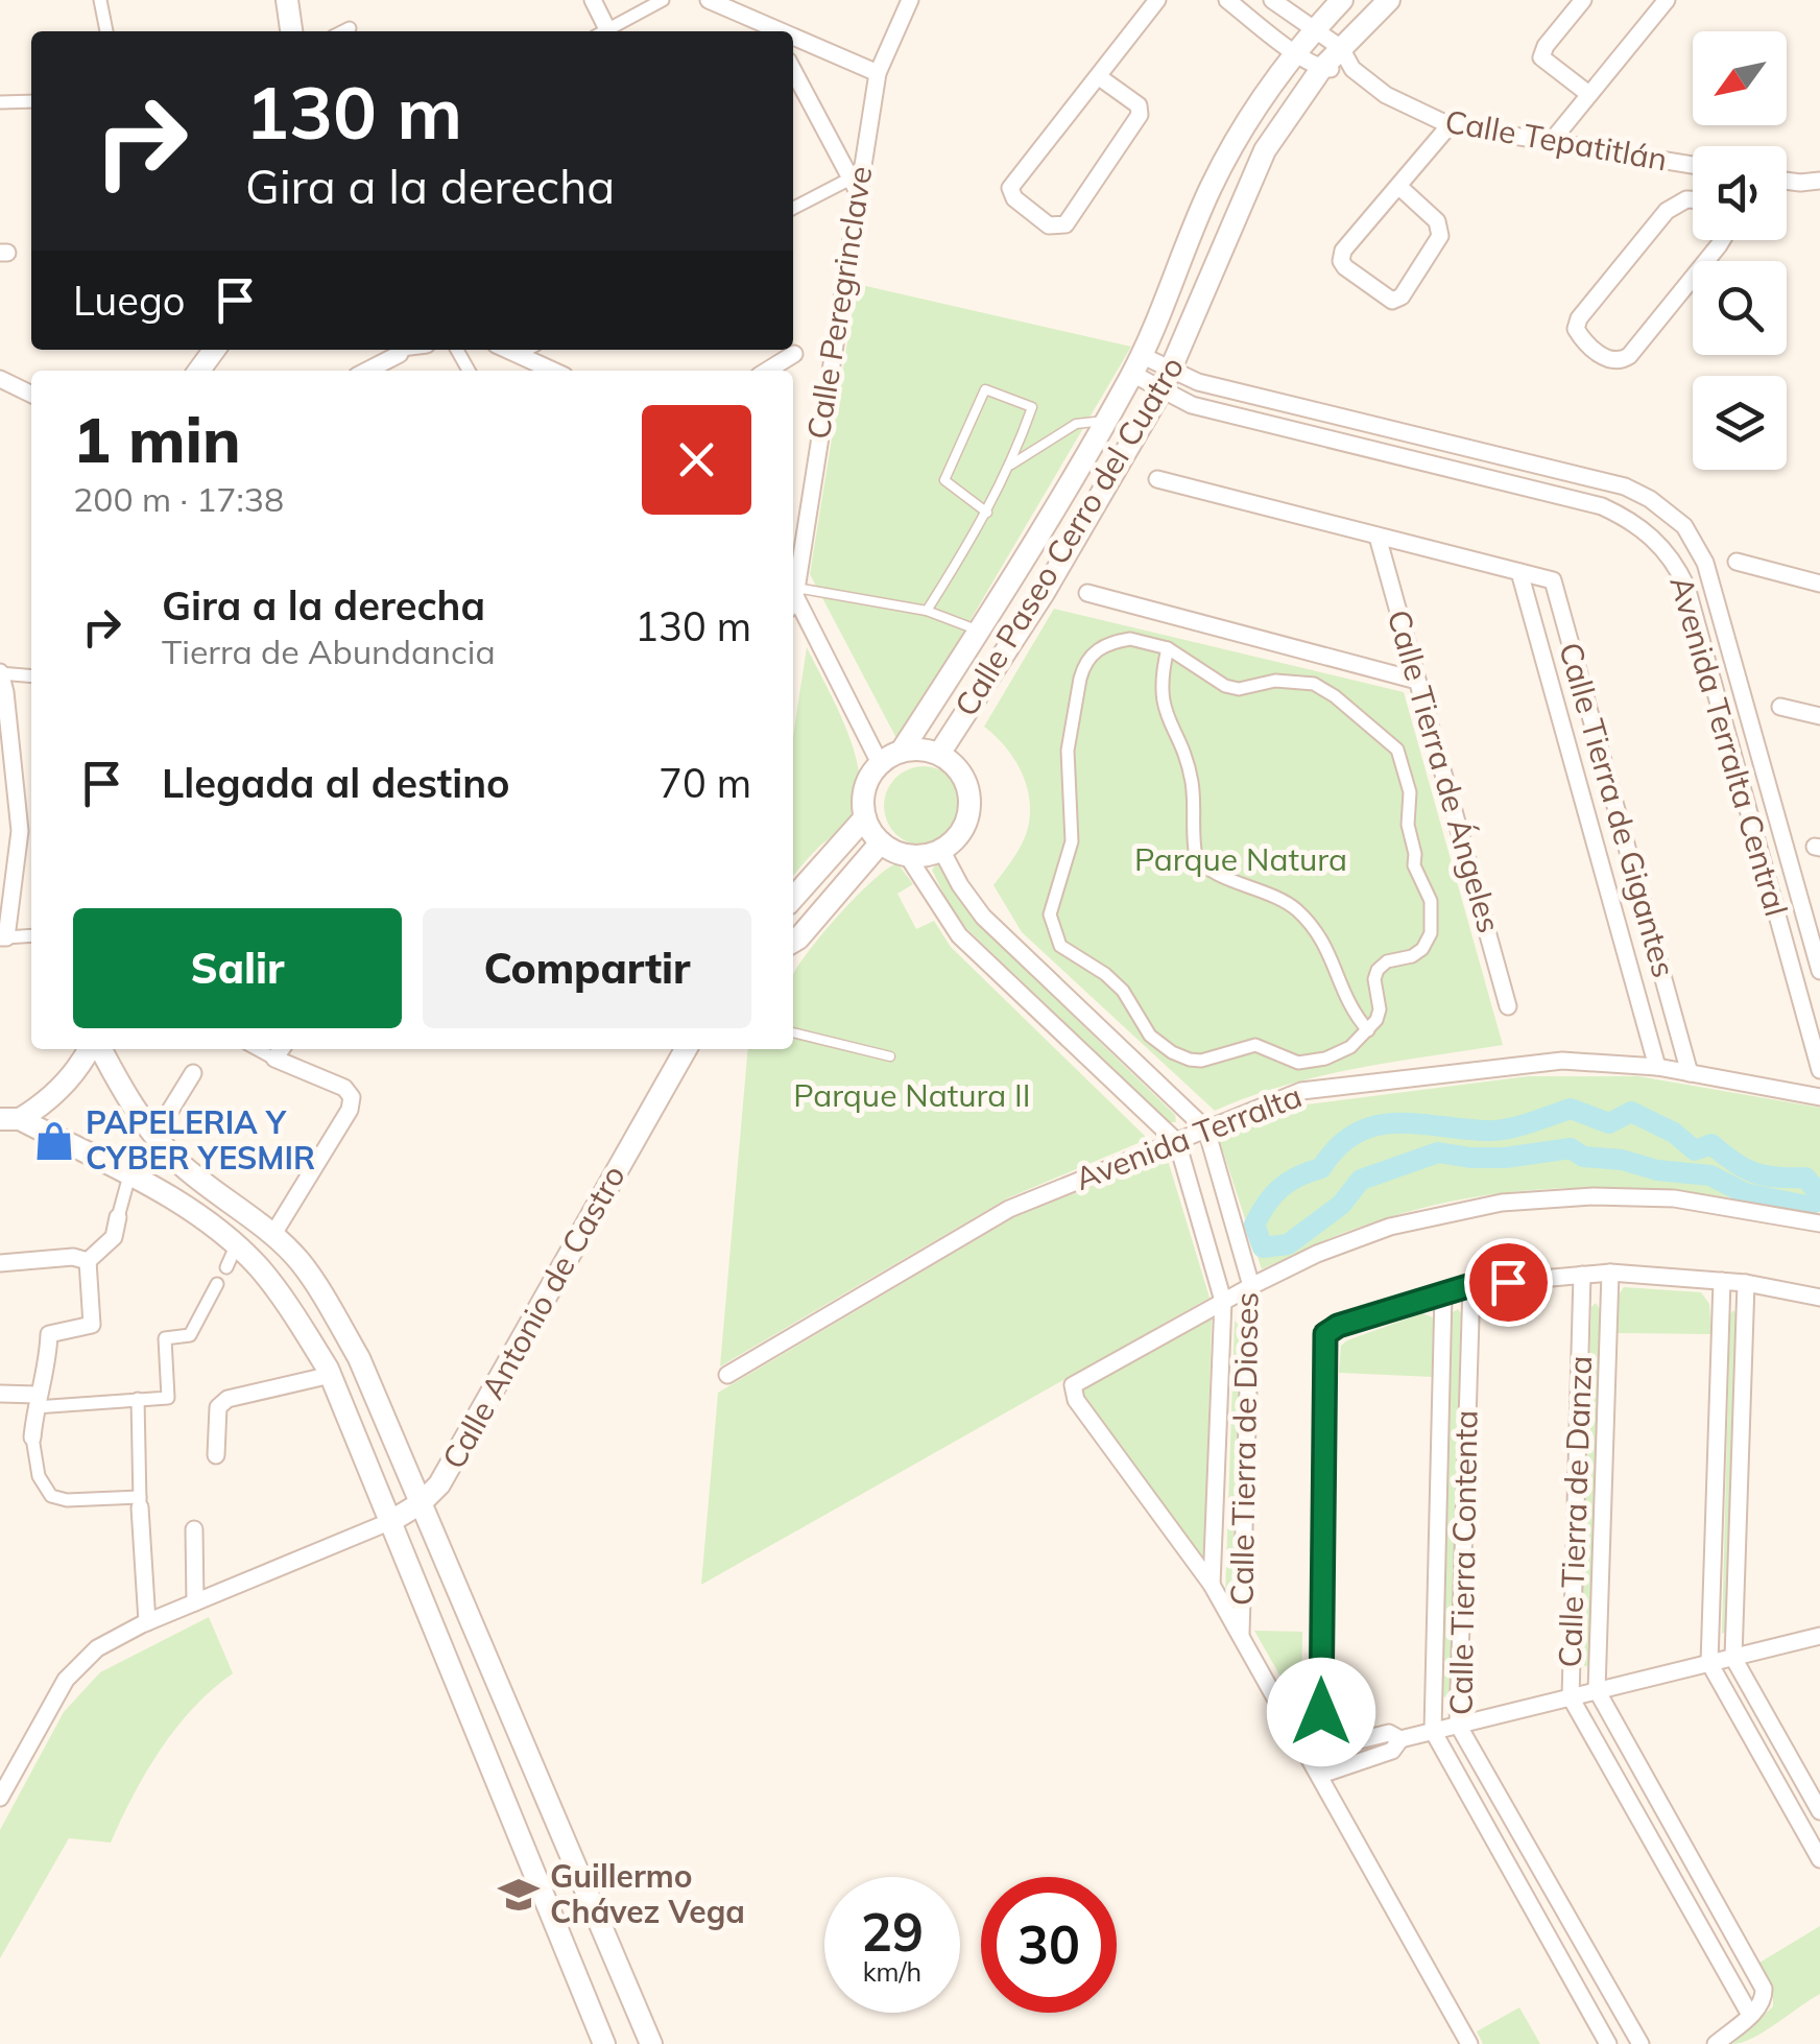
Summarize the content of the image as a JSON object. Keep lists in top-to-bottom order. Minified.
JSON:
{"streets":{"street":["Calle Tepatitlán","Calle Peregrinclave","Calle Paseo Cerro del Cuatro","Avenida Terralta Central","Calle Tierra de Ángeles","Calle Tierra de Gigantes","Avenida Terralta","Calle Antonio de Castro","Calle Tierra de Dioses","Calle Tierra de Danza","Calle Tierra Contenta"]},"crossings":[["Calle Tepatitlán","Calle Paseo Cerro del Cuatro"],["Calle Paseo Cerro del Cuatro","Avenida Terralta Central"],["Calle Tierra de Ángeles","Calle Tierra de Gigantes"],["Calle Tierra de Gigantes","Avenida Terralta"],["Avenida Terralta","Calle Tierra de Dioses"]],"parks":["Parque Natura","Parque Natura II"],"places":{"shop":["PAPELERIA Y CYBER YESMIR"],"school or university":["Guillermo Chávez Vega"]},"north":"bottom left","page":{"turn":["130 m","Gira a la derecha"],"then":"Luego","heading":["1 min","200 m · 17:38"],"list":[{"name":"Gira a la derecha","note":"Tierra de Abundancia","value":"130 m"},{"name":"Llegada al destino","value":"70 m"}],"buttons":["Salir","Compartir"],"speed":"29 km/h","limit":"30"}}
